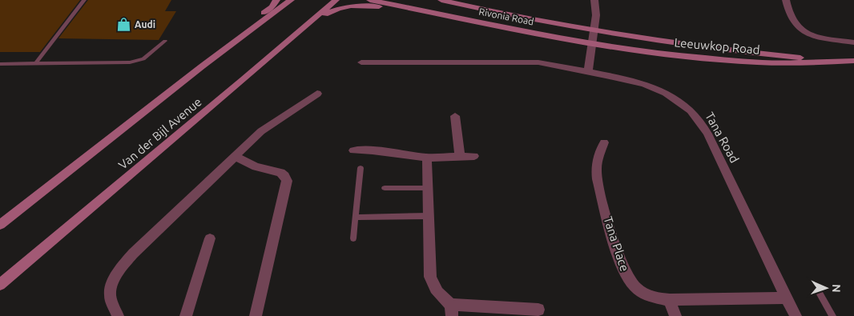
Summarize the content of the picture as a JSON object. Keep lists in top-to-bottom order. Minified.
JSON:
{"streets":{"main road":["Rivonia Road","Leeuwkop Road","Van der Bijl Avenue"],"street":["Tana Road","Tana Place"]},"crossings":[["Rivonia Road","Leeuwkop Road"],["Tana Road","Tana Place"]],"places":{"shop":["Audi"]},"north":"right"}
